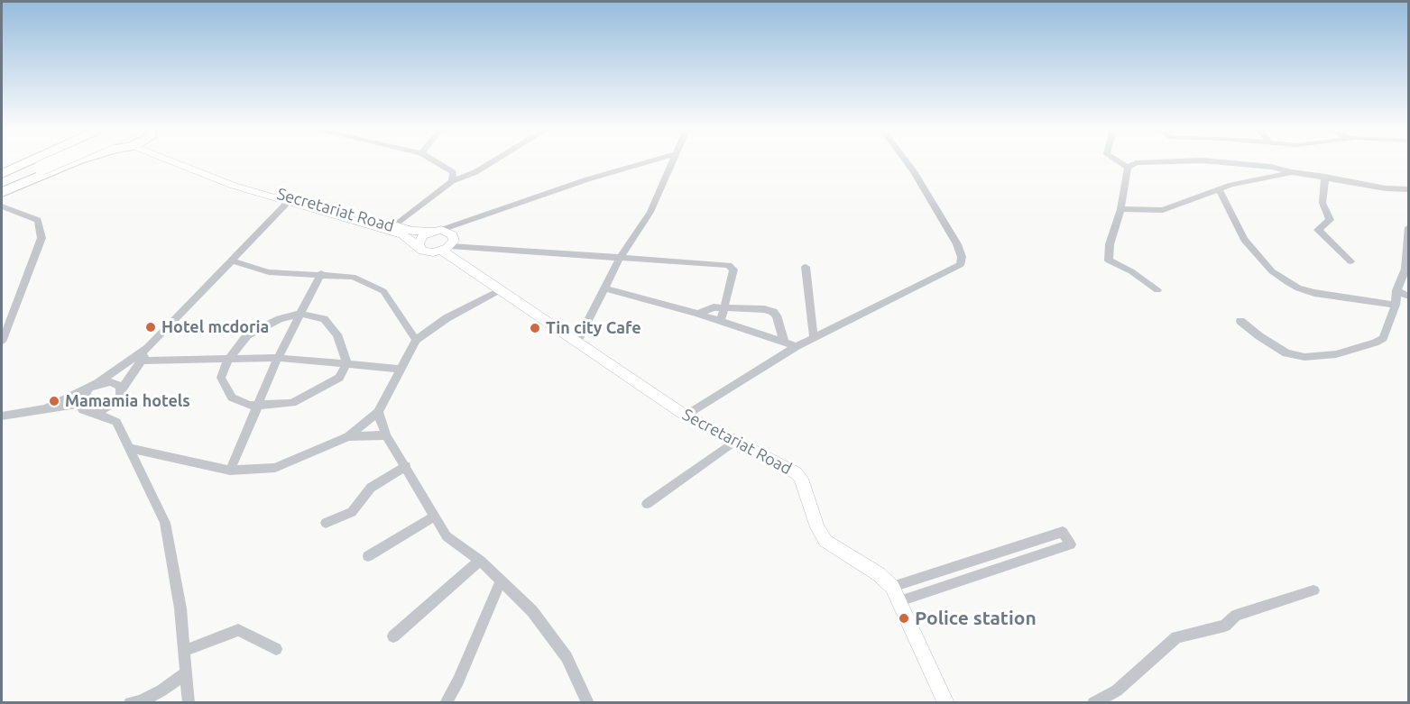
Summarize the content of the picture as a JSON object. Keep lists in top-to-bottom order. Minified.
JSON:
{"streets":{"street":["Secretariat Road"]},"places":["Hotel mcdoria","Tin city Cafe","Mamamia hotels","Police station"]}
